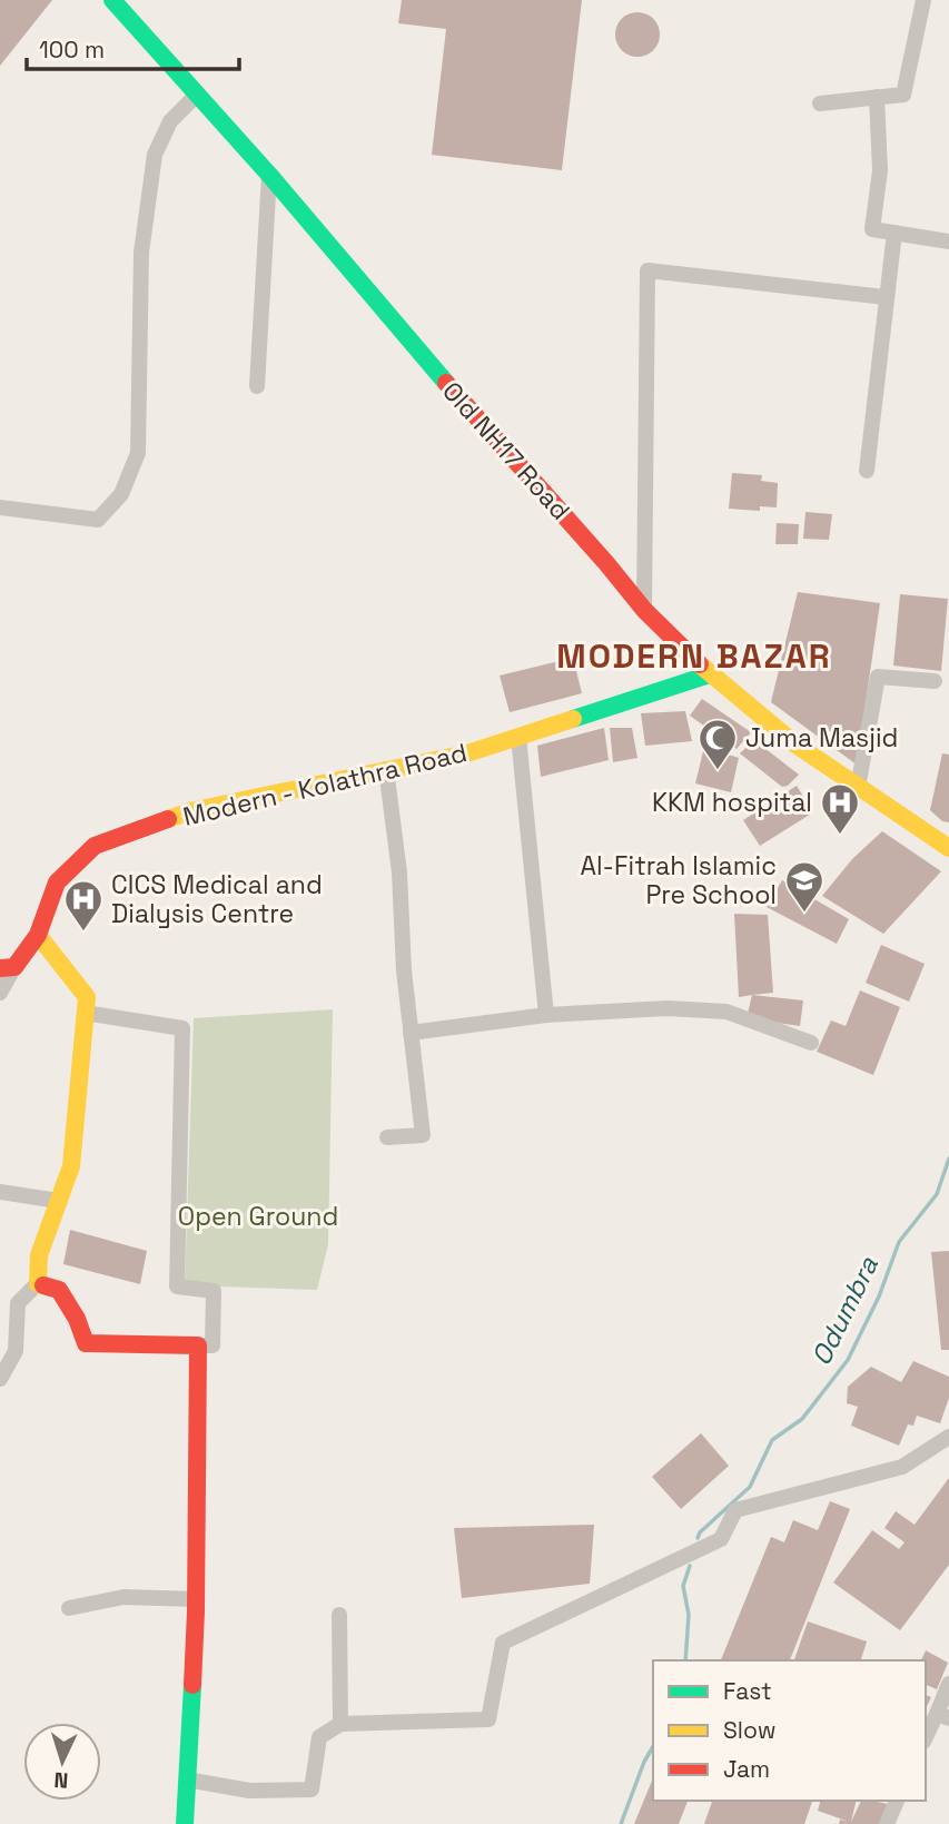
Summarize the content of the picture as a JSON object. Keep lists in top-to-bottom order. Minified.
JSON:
{"streets":{"main road":["Old NH17 Road","Modern - Kolathra Road"]},"crossings":[["Old NH17 Road","Modern - Kolathra Road"]],"districts":["MODERN BAZAR"],"water":["Odumbra"],"parks":["Open Ground"],"places":{"mosque":["Juma Masjid"],"hospital":["KKM hospital","CICS Medical and Dialysis Centre"],"school or university":["Al-Fitrah Islamic Pre School"]},"legend":["Fast","Slow","Jam"],"scale_bar":"100 m","north":"bottom"}
